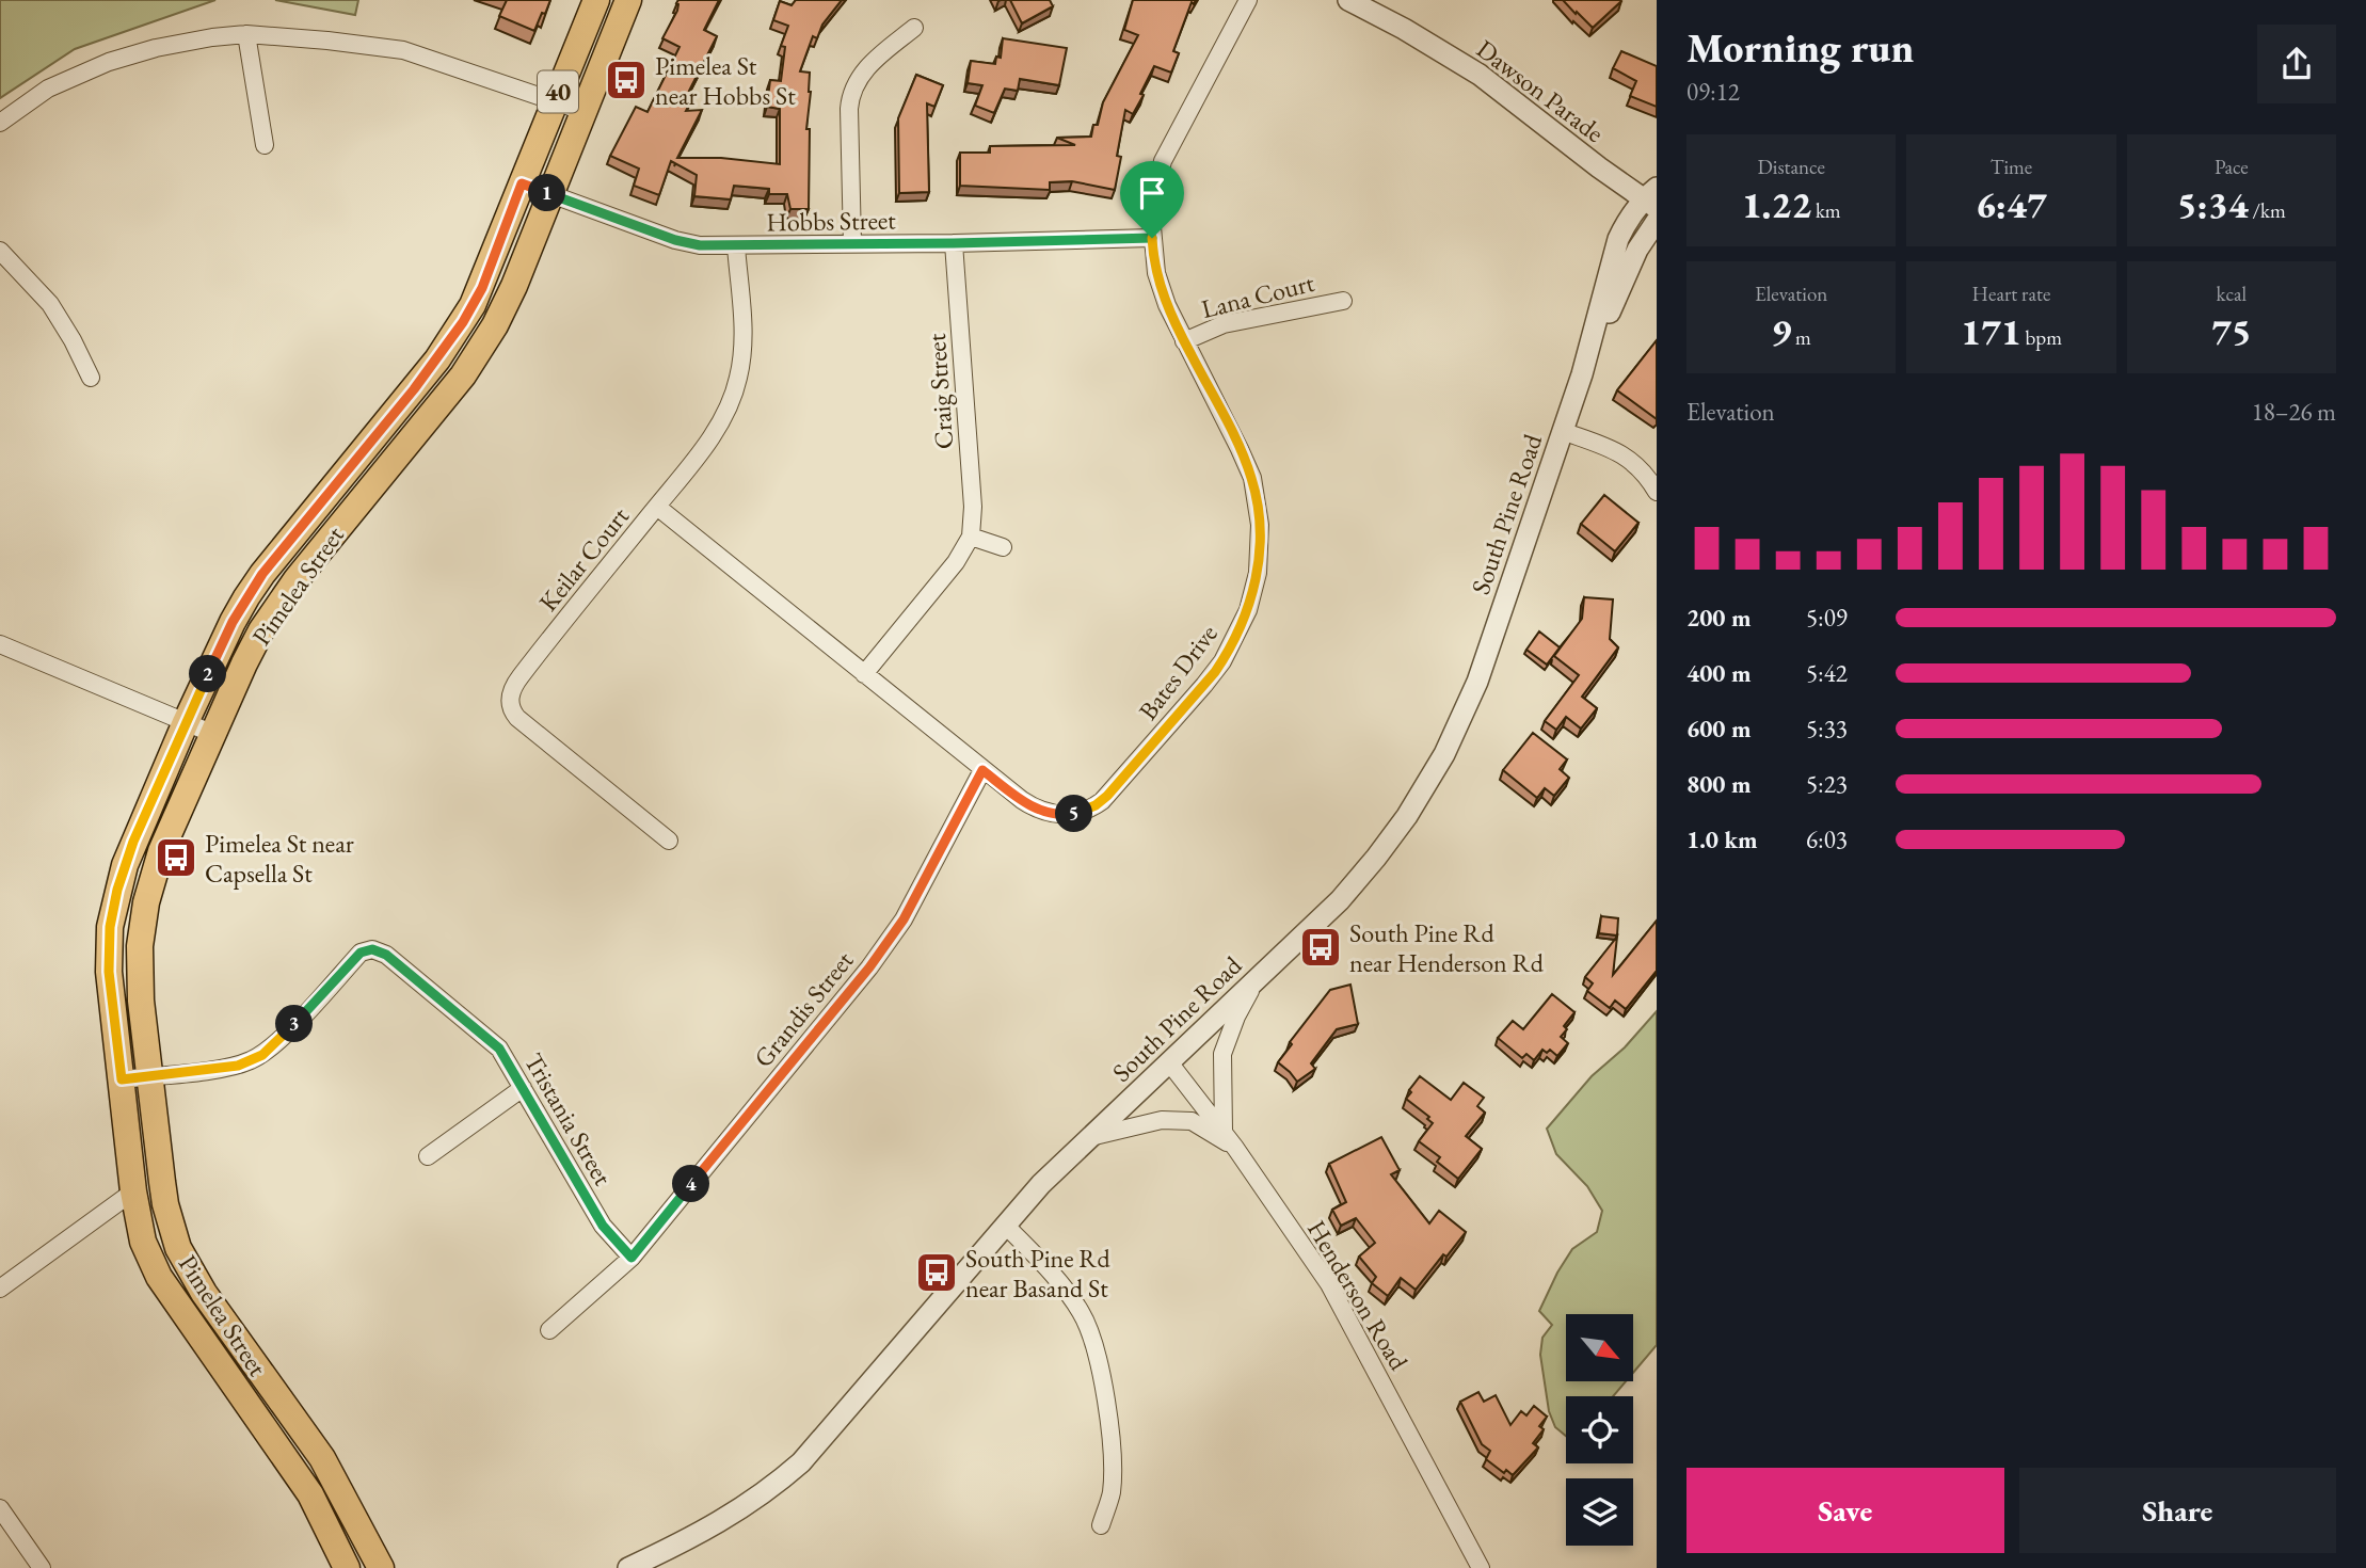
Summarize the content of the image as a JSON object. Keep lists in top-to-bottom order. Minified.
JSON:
{"streets":{"main road":["40","Pimelea Street"],"street":["Dawson Parade","Hobbs Street","Lana Court","Craig Street","South Pine Road","Keilar Court","Bates Drive","Grandis Street","Tristania Street","Henderson Road"]},"crossings":[["Dawson Parade","South Pine Road"],["Hobbs Street","Craig Street"],["Hobbs Street","Keilar Court"],["Hobbs Street","Pimelea Street"],["Hobbs Street","Bates Drive"],["Lana Court","Bates Drive"],["Craig Street","Bates Drive"],["South Pine Road","Henderson Road"],["Keilar Court","Bates Drive"],["Pimelea Street","Tristania Street"],["Bates Drive","Grandis Street"],["Grandis Street","Tristania Street"]],"places":{"bus stop":["Pimelea St near Hobbs St","Pimelea St near Capsella St","South Pine Rd near Henderson Rd","South Pine Rd near Basand St"]},"north":"bottom right","page":{"heading":["Morning run","09:12"],"stats":[["Distance","1.22 km"],["Time","6:47"],["Pace","5:34 /km"],["Elevation","9 m"],["Heart rate","171 bpm"],["kcal","75"]],"pins":["1","2","5","3","4"],"chart":["Elevation","18–26 m"],"list":[{"name":"200 m","note":"5:09"},{"name":"400 m","note":"5:42"},{"name":"600 m","note":"5:33"},{"name":"800 m","note":"5:23"},{"name":"1.0 km","note":"6:03"}],"buttons":["Save","Share"]}}
